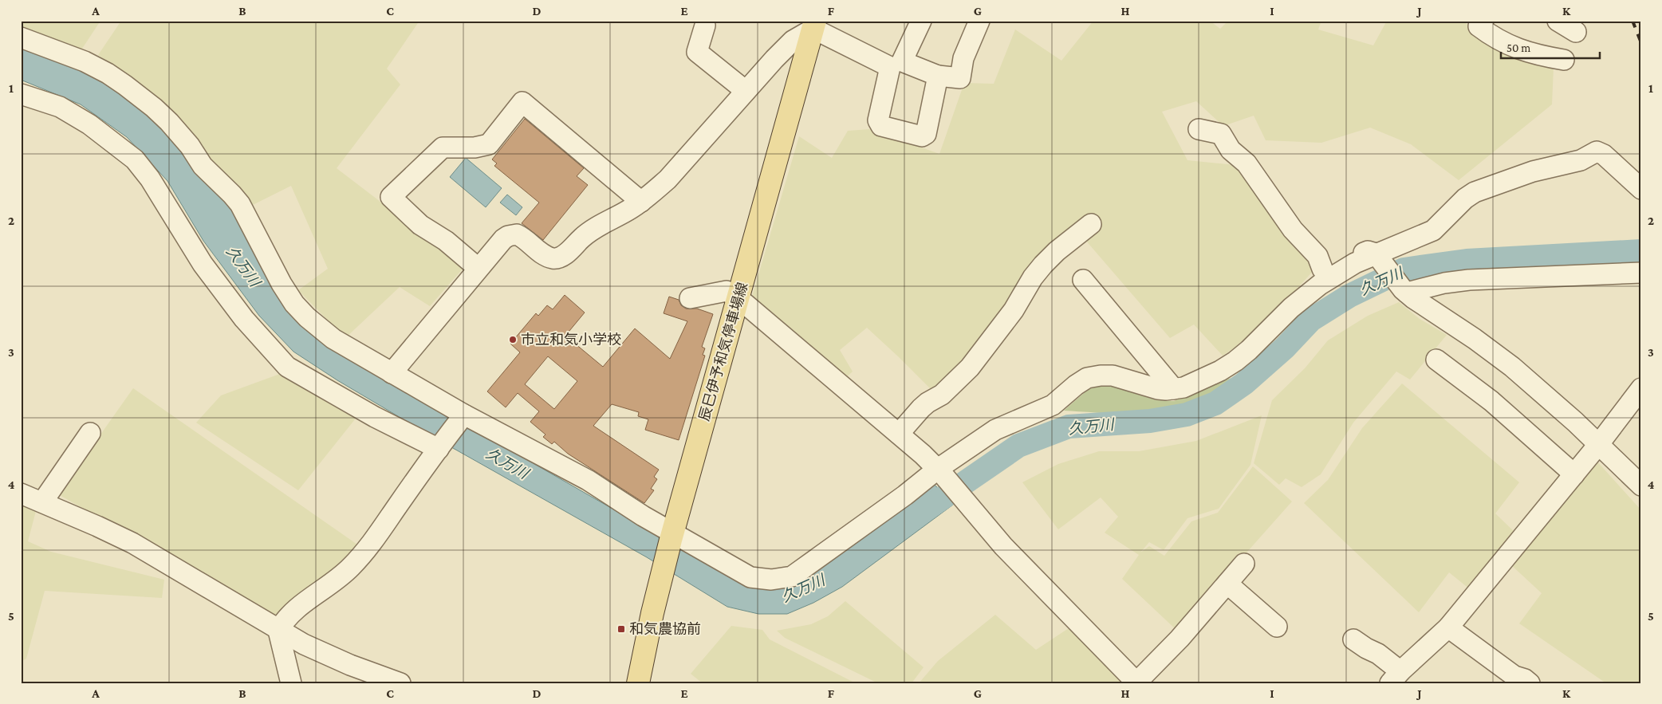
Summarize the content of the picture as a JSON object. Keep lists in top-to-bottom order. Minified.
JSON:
{"streets":{"main road":["辰巳伊予和気停車場線"]},"water":["久万川"],"places":{"other":["市立和気小学校"],"transit":["和気農協前"]},"scale_bar":"50 m","grid":{"columns":["A","B","C","D","E","F","G","H","I","J","K"],"rows":["1","2","3","4","5"]}}
